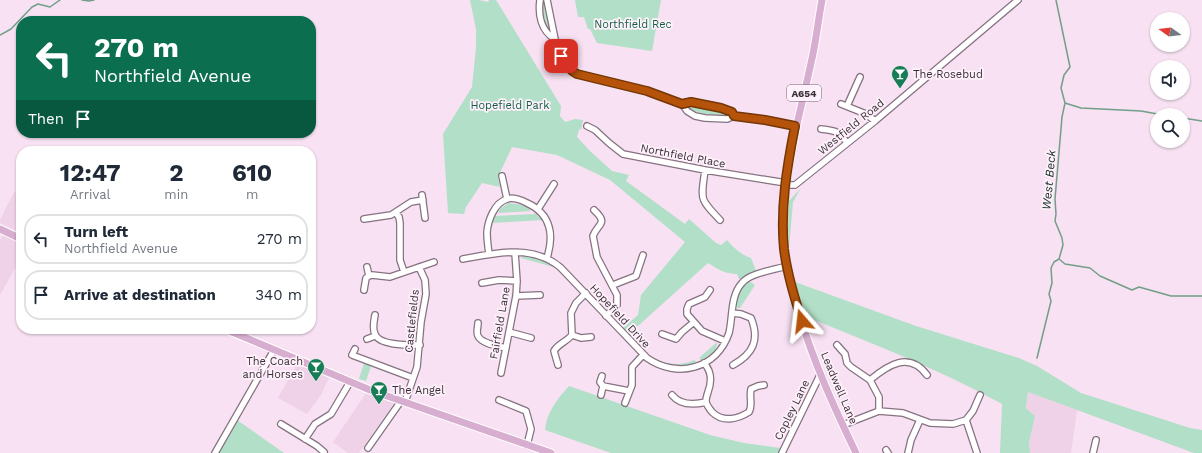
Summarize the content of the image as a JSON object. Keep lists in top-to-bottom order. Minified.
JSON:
{"streets":{"main road":["A654","Leadwell Lane"],"street":["Westfield Road","Northfield Place","Hopefield Drive","Castlefields","Fairfield Lane","Copley Lane"]},"crossings":[["Westfield Road","Northfield Place"],["Westfield Road","Leadwell Lane"],["Northfield Place","Leadwell Lane"],["Hopefield Drive","Fairfield Lane"],["Hopefield Drive","Leadwell Lane"],["Leadwell Lane","Copley Lane"]],"water":["West Beck"],"parks":["Northfield Rec","Hopefield Park"],"places":{"bar":["The Rosebud","The Coach and Horses","The Angel"]},"north":"left","page":{"turn":["270 m","Northfield Avenue"],"then":"Then","eta":["12:47","Arrival","2","min","610","m"],"list":[{"name":"Turn left","note":"Northfield Avenue","value":"270 m"},{"name":"Arrive at destination","value":"340 m"}]}}
